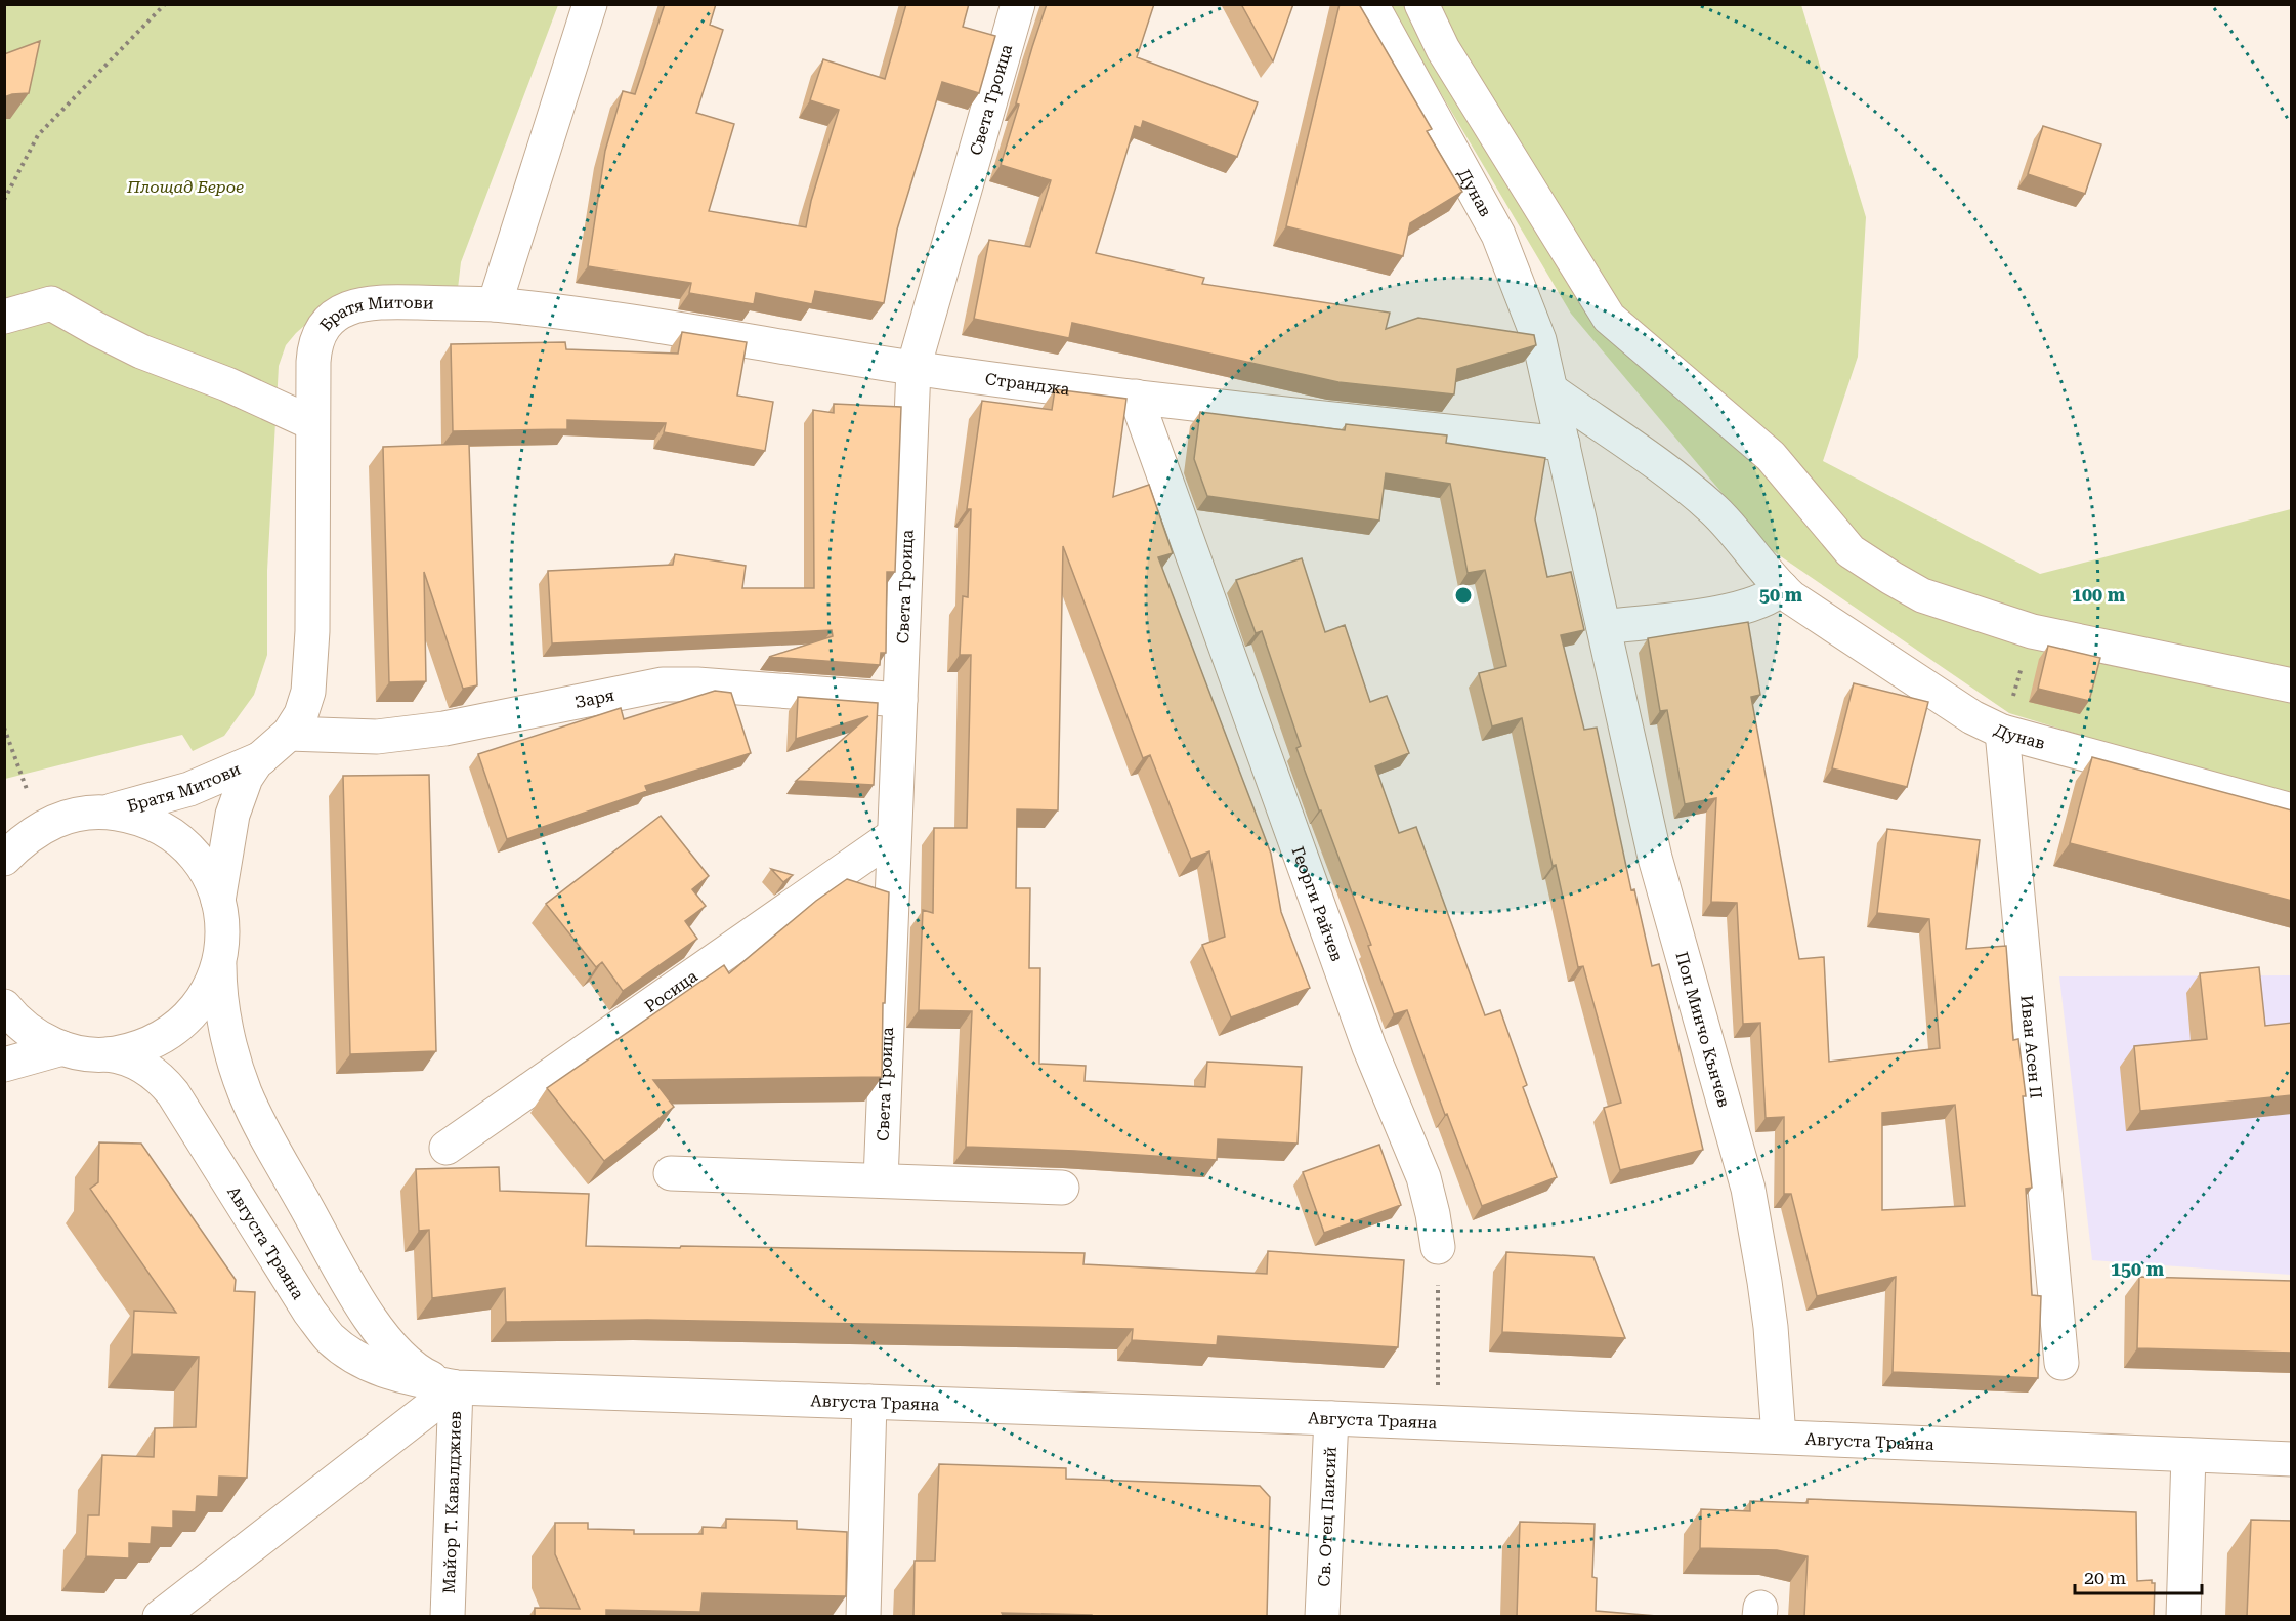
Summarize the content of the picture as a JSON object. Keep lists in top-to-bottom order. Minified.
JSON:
{"streets":{"street":["Света Троица","Дунав","Братя Митови","Странджа","Заря","Георги Райчев","Росица","Поп Минчо Кънчев","Иван Асен ІІ","Августа Траяна","Майор Т. Кавалджиев","Св. Отец Паисий"]},"crossings":[["Света Троица","Странджа"],["Света Троица","Заря"],["Света Троица","Росица"],["Дунав","Странджа"],["Дунав","Поп Минчо Кънчев"],["Дунав","Иван Асен ІІ"],["Братя Митови","Странджа"],["Братя Митови","Заря"],["Странджа","Георги Райчев"],["Поп Минчо Кънчев","Августа Траяна"],["Августа Траяна","Майор Т. Кавалджиев"],["Августа Траяна","Св. Отец Паисий"]],"parks":["Площад Берое"],"scale_bar":"20 m","rings":["50 m","100 m","150 m"]}
